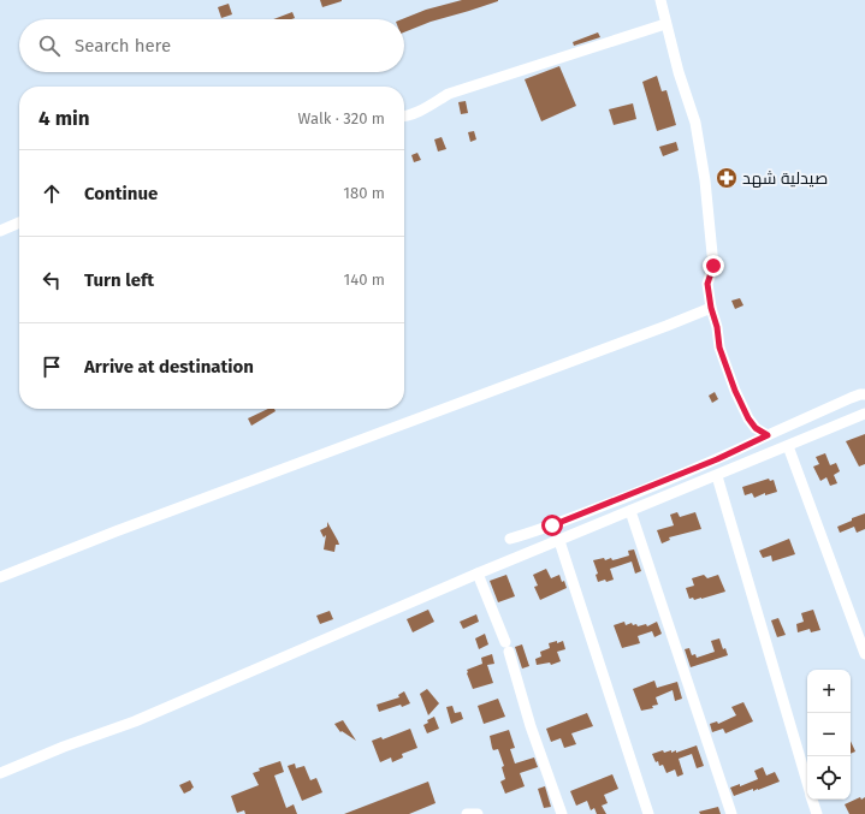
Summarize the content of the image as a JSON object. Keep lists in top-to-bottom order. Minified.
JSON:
{"places":{"pharmacy":["صيدلية شهد"]},"page":{"search":"Search here","heading":["4 min","Walk · 320 m"],"list":[["Continue","180 m"],["Turn left","140 m"],"Arrive at destination"],"map_buttons":["+","−"]}}
